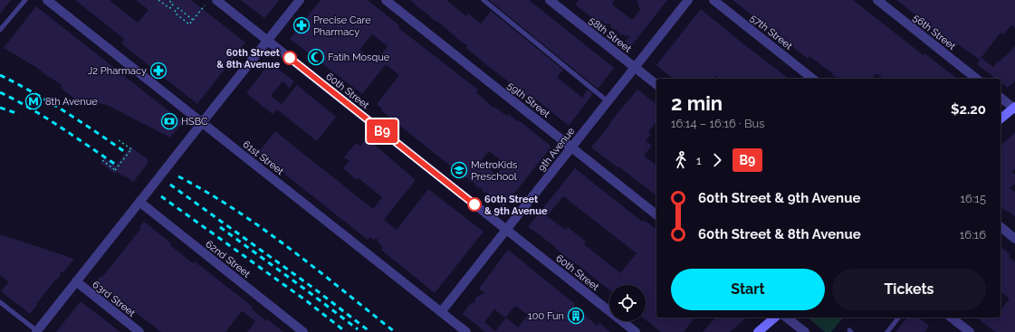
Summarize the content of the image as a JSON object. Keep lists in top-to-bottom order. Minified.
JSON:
{"streets":{"street":["57th Street","56th Street","58th Street","60th Street","59th Street","9th Avenue","61st Street","62nd Street","63rd Street"]},"crossings":[["58th Street","9th Avenue"],["60th Street","9th Avenue"],["59th Street","9th Avenue"],["9th Avenue","61st Street"]],"places":{"pharmacy":["Precise Care Pharmacy","J2 Pharmacy"],"mosque":["Fatih Mosque"],"other":["60th Street & 8th Avenue","60th Street & 9th Avenue"],"metro station":["8th Avenue"],"bank":["HSBC"],"school or university":["MetroKids Preschool"],"building":["100 Fun"]},"lines":["bus line B9"],"page":{"on_map":"B9","heading":["2 min","16:14 – 16:16 · Bus","$2.20"],"legs":["1","B9"],"list":[{"name":"60th Street & 9th Avenue","value":"16:15"},{"name":"60th Street & 8th Avenue","value":"16:16"}],"buttons":["Start","Tickets"]}}
